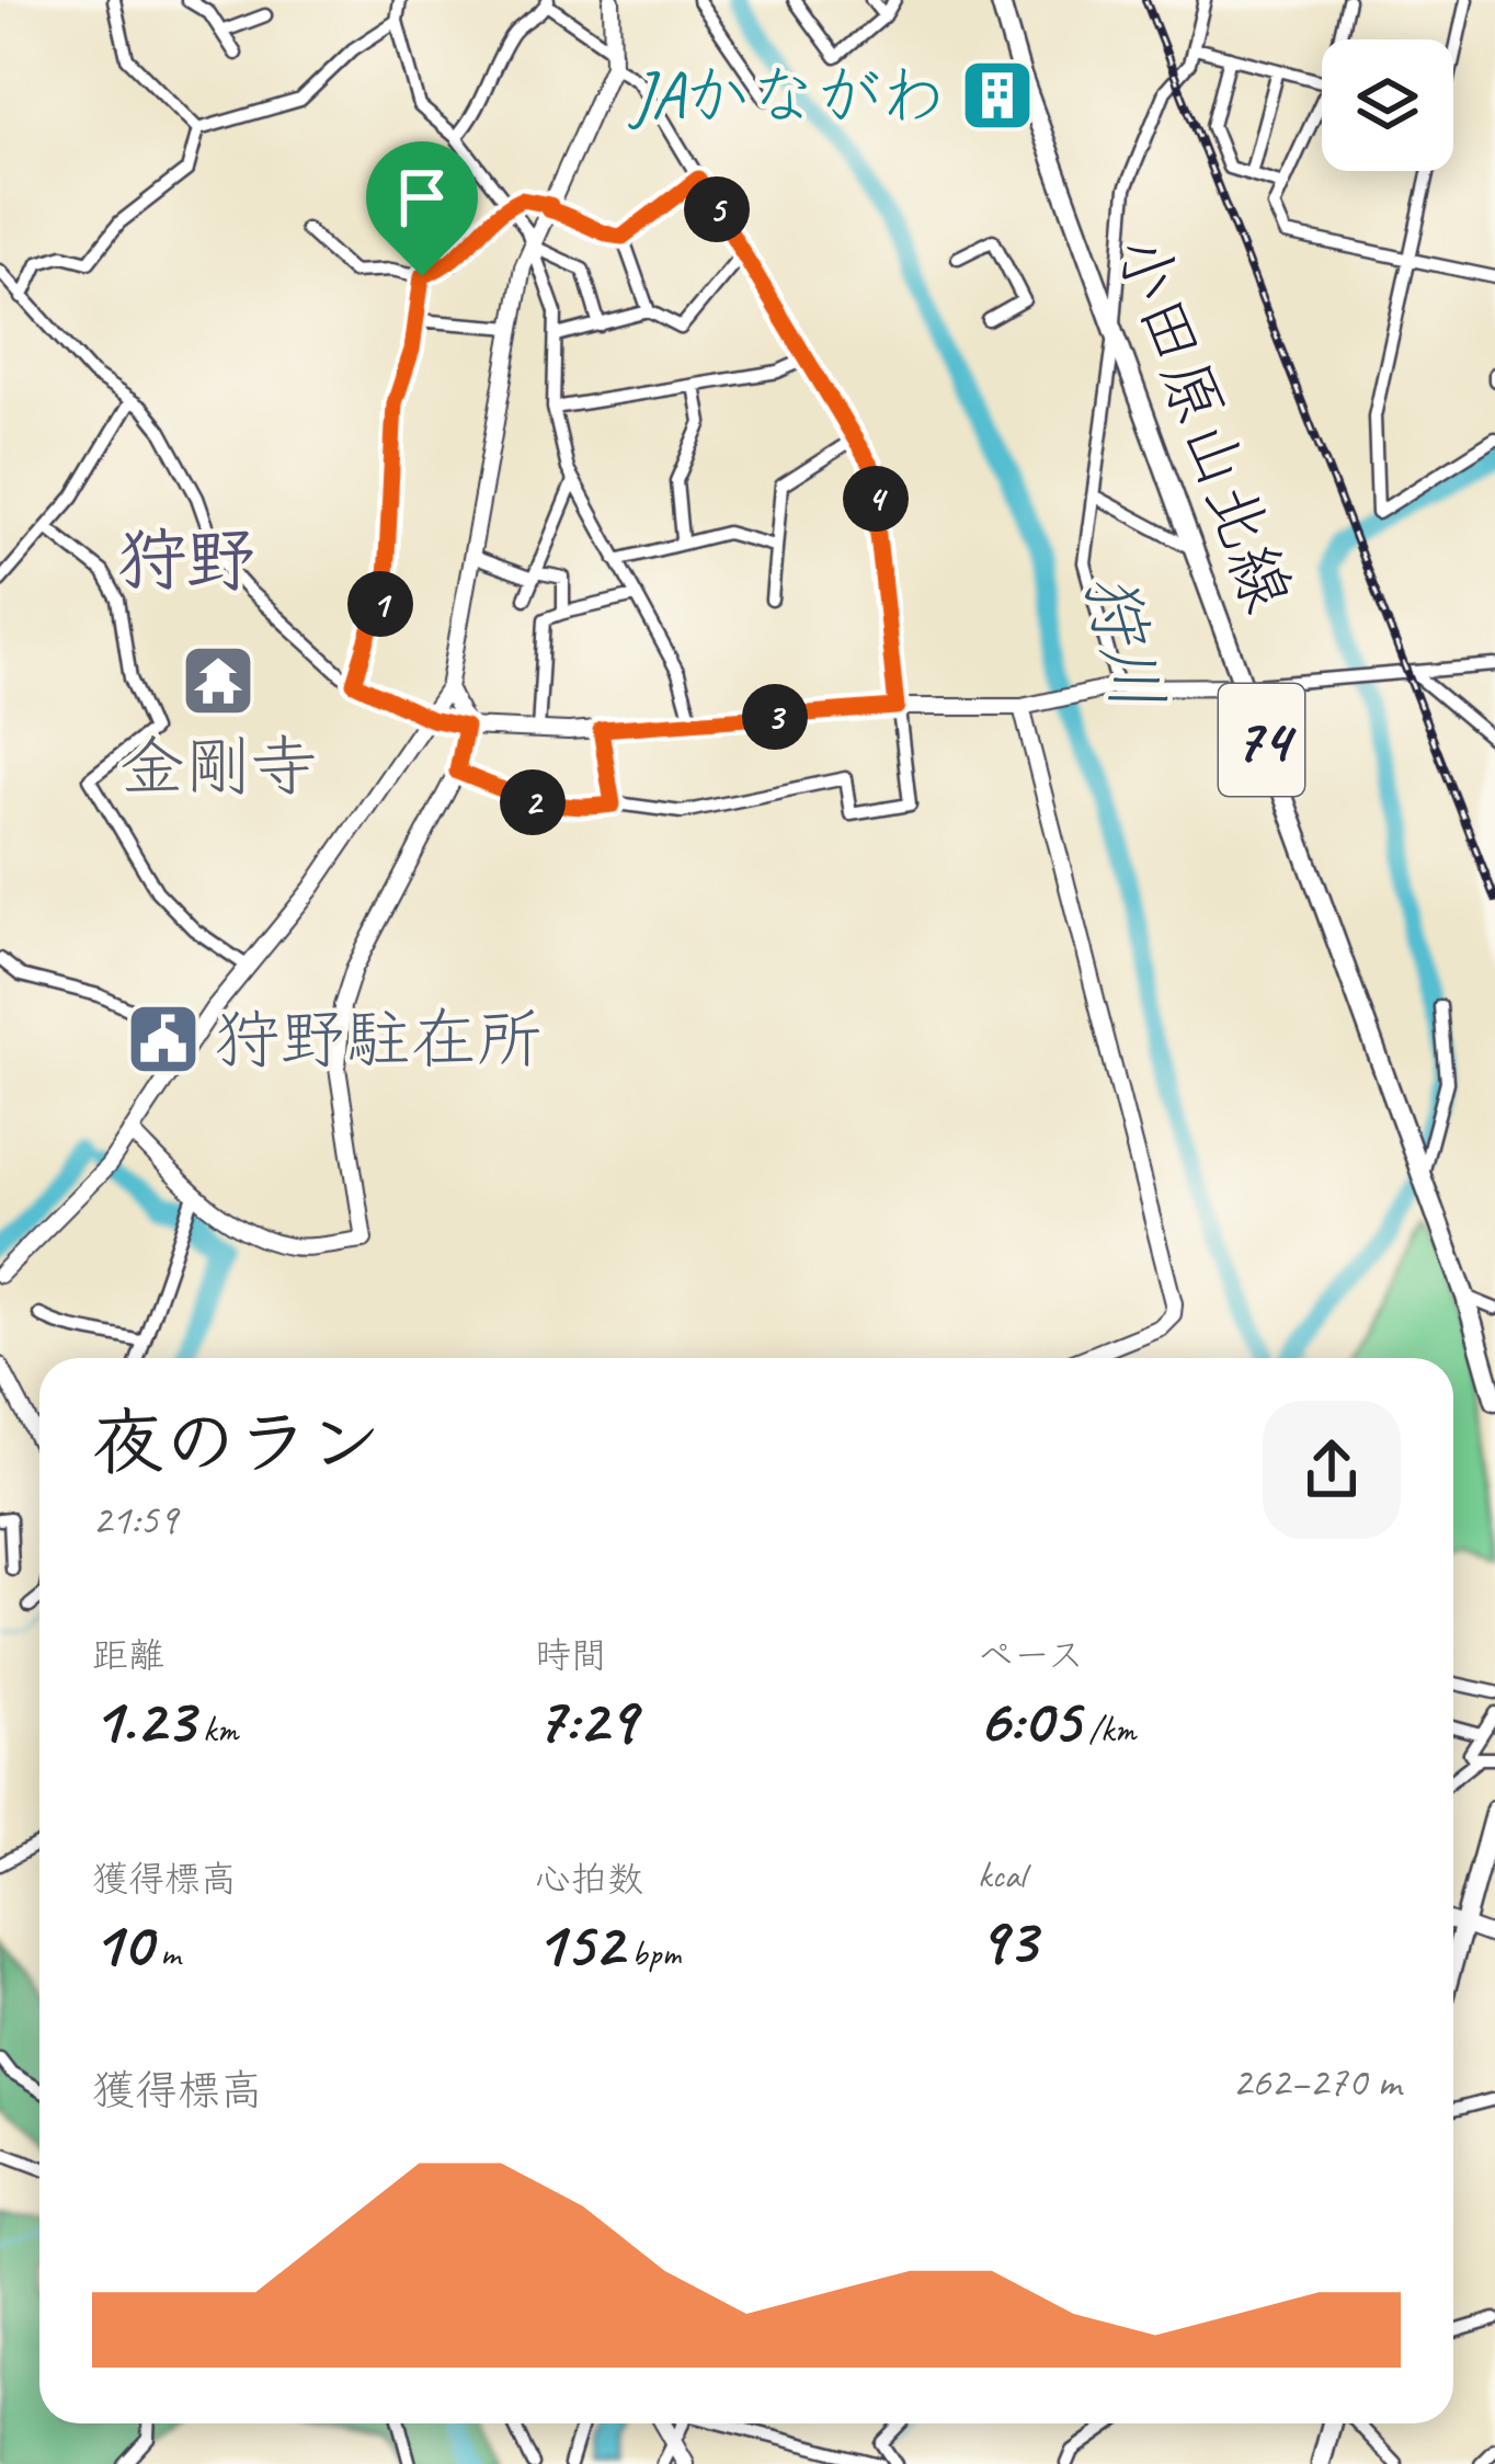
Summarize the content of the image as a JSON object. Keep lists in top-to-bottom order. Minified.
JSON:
{"streets":{"main road":["小田原山北線","74"]},"districts":["狩野"],"water":["狩川"],"places":{"building":["JAかながわ"],"temple":["金剛寺"],"public building":["狩野駐在所"]},"page":{"pins":["5","4","1","3","2"],"heading":["夜のラン","21:59"],"stats":[["距離","1.23 km"],["時間","7:29"],["ペース","6:05 /km"],["獲得標高","10 m"],["心拍数","152 bpm"],["kcal","93"]],"chart":["獲得標高","262–270 m"]}}
